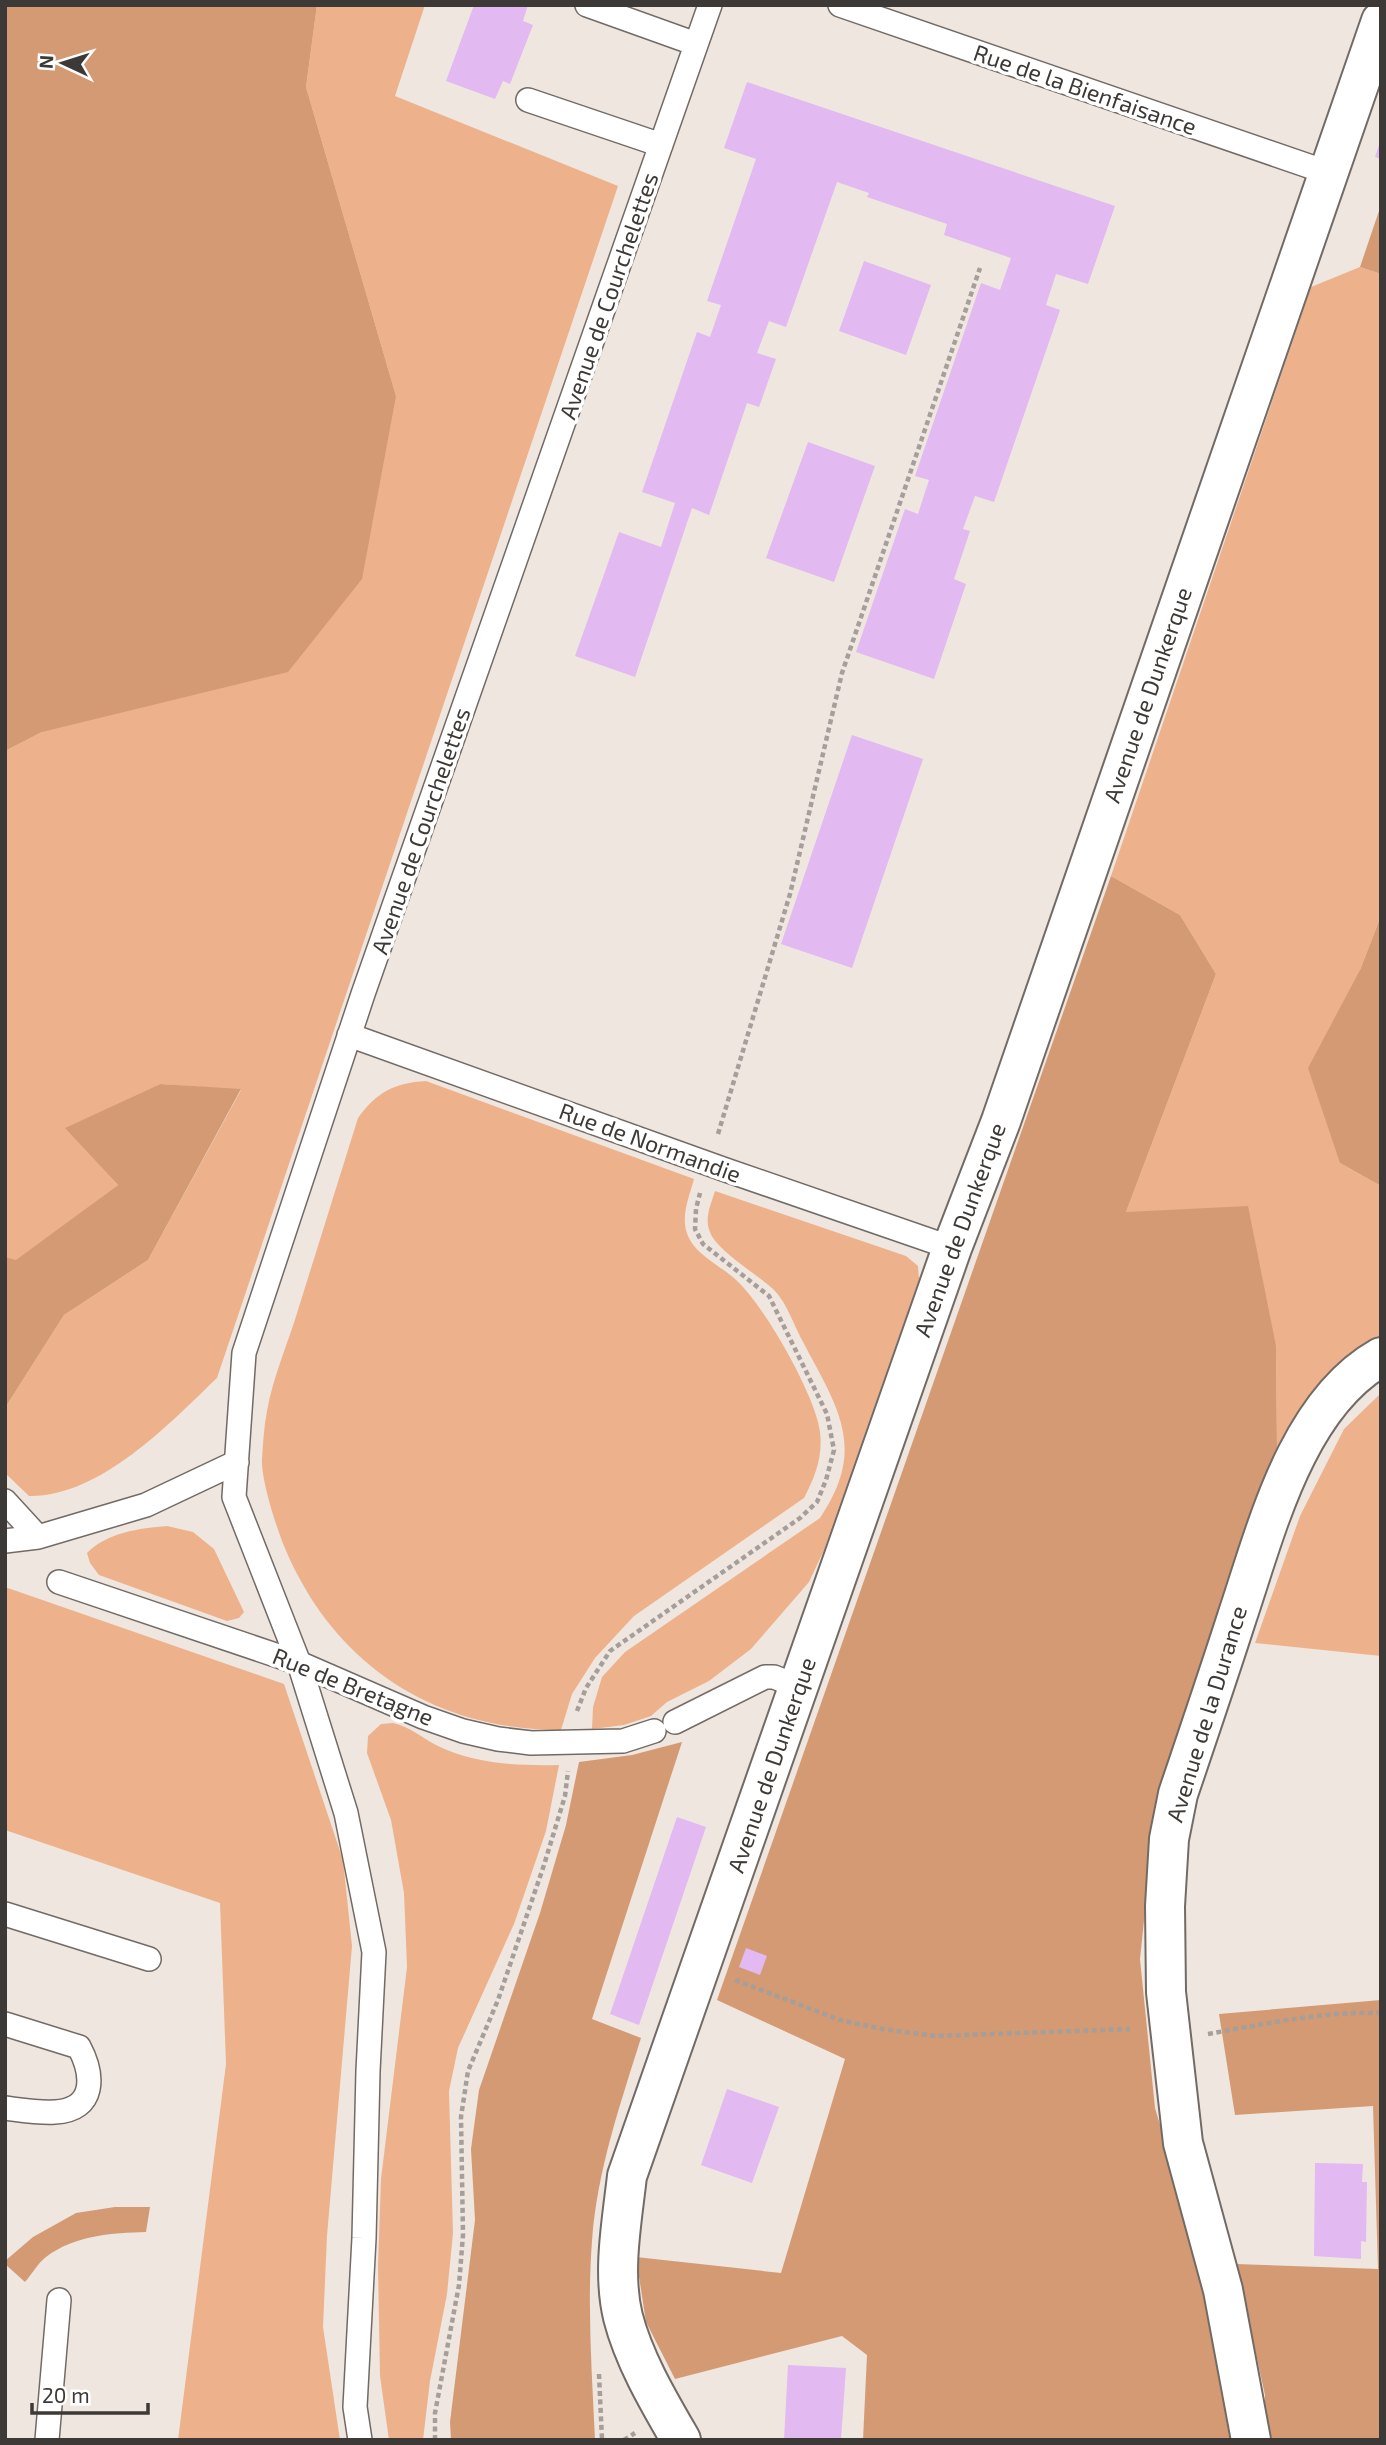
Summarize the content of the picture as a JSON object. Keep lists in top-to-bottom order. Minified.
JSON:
{"streets":{"street":["Avenue de Dunkerque","Avenue de la Durance"],"lane":["Rue de la Bienfaisance","Avenue de Courchelettes","Rue de Normandie","Rue de Bretagne"]},"crossings":[["Rue de la Bienfaisance","Avenue de Dunkerque"],["Avenue de Courchelettes","Rue de Normandie"],["Avenue de Courchelettes","Rue de Bretagne"],["Avenue de Dunkerque","Rue de Normandie"],["Avenue de Dunkerque","Rue de Bretagne"]],"scale_bar":"20 m","north":"left"}
